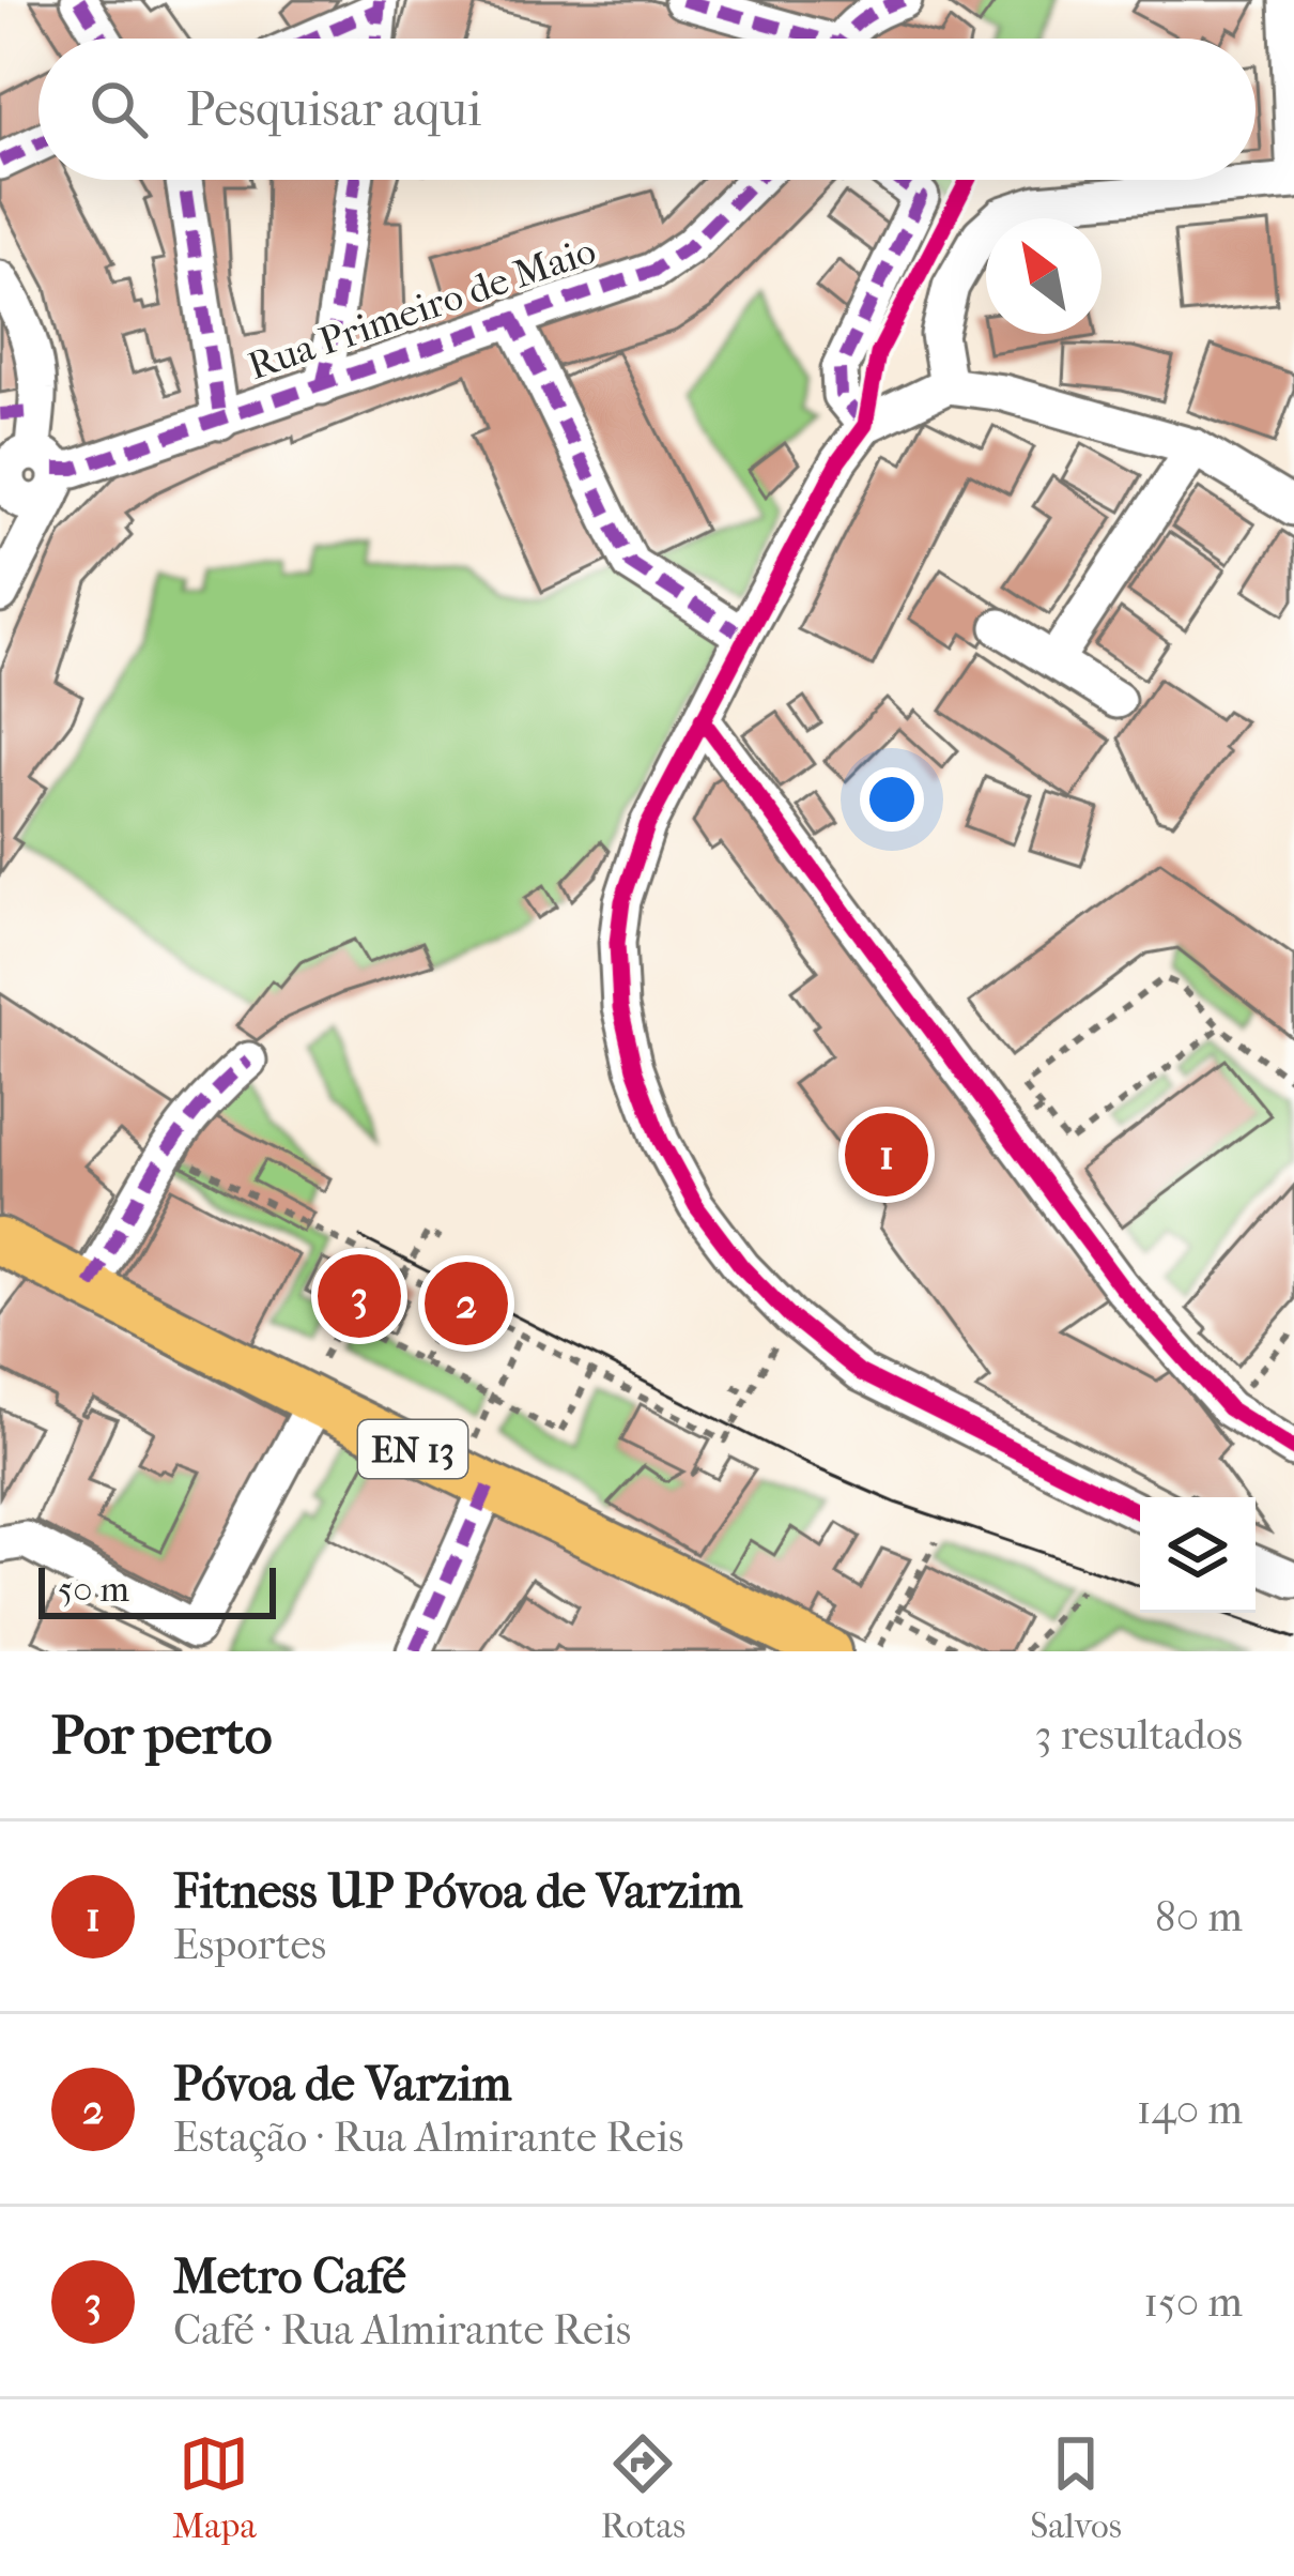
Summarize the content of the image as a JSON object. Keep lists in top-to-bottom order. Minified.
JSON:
{"streets":{"main road":["EN 13"],"street":["Rua Primeiro de Maio"]},"scale_bar":"50 m","north":"top left","page":{"search":"Pesquisar aqui","pins":["1","3","2"],"scale":"50 m","heading":["Por perto","3 resultados"],"list":[{"mark":"1","name":"Fitness UP Póvoa de Varzim","note":"Esportes","value":"80 m"},{"mark":"2","name":"Póvoa de Varzim","note":"Estação · Rua Almirante Reis","value":"140 m"},{"mark":"3","name":"Metro Café","note":"Café · Rua Almirante Reis","value":"150 m"}],"nav":["Mapa","Rotas","Salvos"]}}
